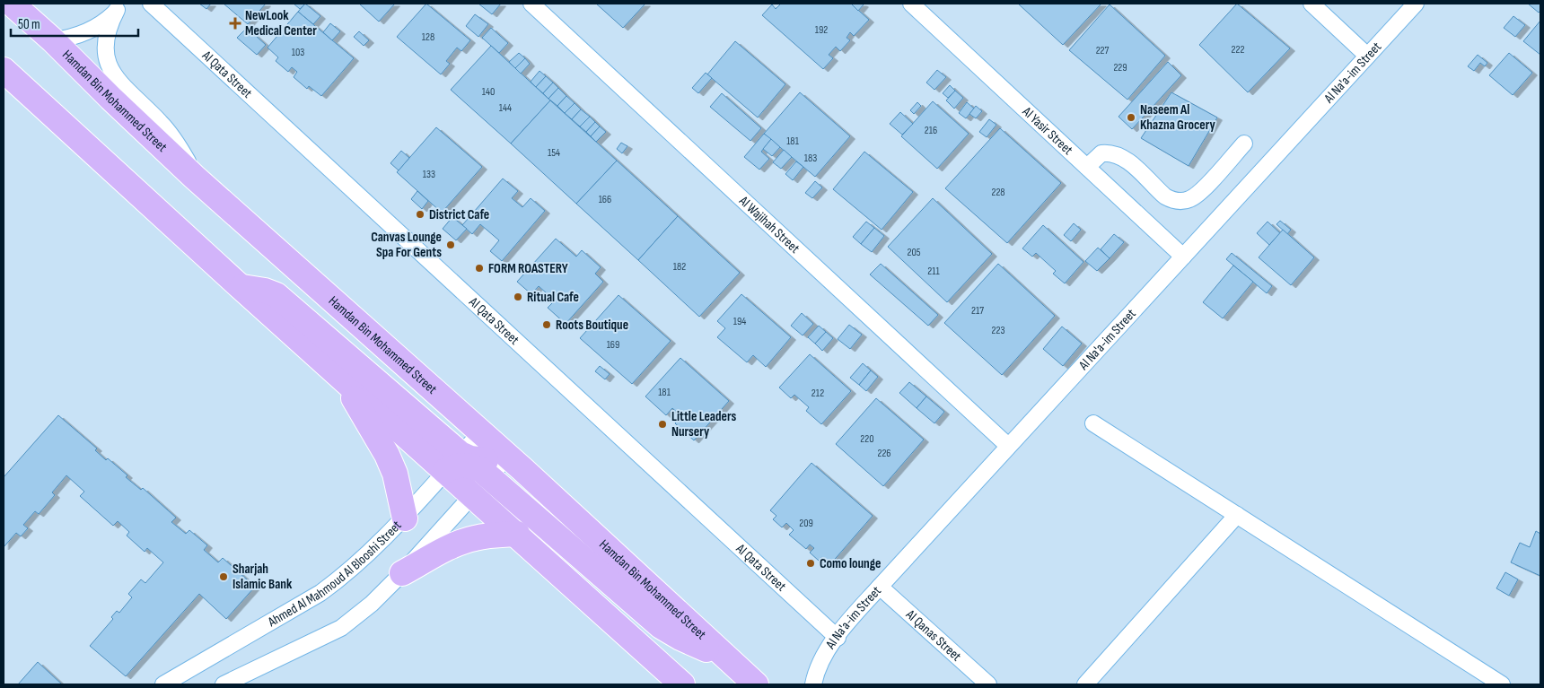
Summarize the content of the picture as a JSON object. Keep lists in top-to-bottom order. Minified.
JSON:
{"streets":{"main road":["Hamdan Bin Mohammed Street"],"street":["Al Na'a-im Street","Al Qata Street","Al Yasir Street","Al Wajihah Street","Ahmed Al Mahmoud Al Blooshi Street","Al Qanas Street"]},"crossings":[["Al Na'a-im Street","Al Qata Street"],["Al Na'a-im Street","Al Yasir Street"],["Al Na'a-im Street","Al Wajihah Street"],["Al Na'a-im Street","Al Qanas Street"],["Hamdan Bin Mohammed Street","Ahmed Al Mahmoud Al Blooshi Street"]],"places":{"health":["NewLook Medical Center"],"other":["Naseem Al Khazna Grocery","District Cafe","Canvas Lounge Spa For Gents","FORM ROASTERY","Ritual Cafe","Roots Boutique","Little Leaders Nursery","Como lounge","Sharjah Islamic Bank"]},"house_numbers":["192","128","222","227","103","229","140","144","216","181","154","183","133","228","166","205","182","211","217","194","223","169","181","212","220","226","209"],"scale_bar":"50 m"}
